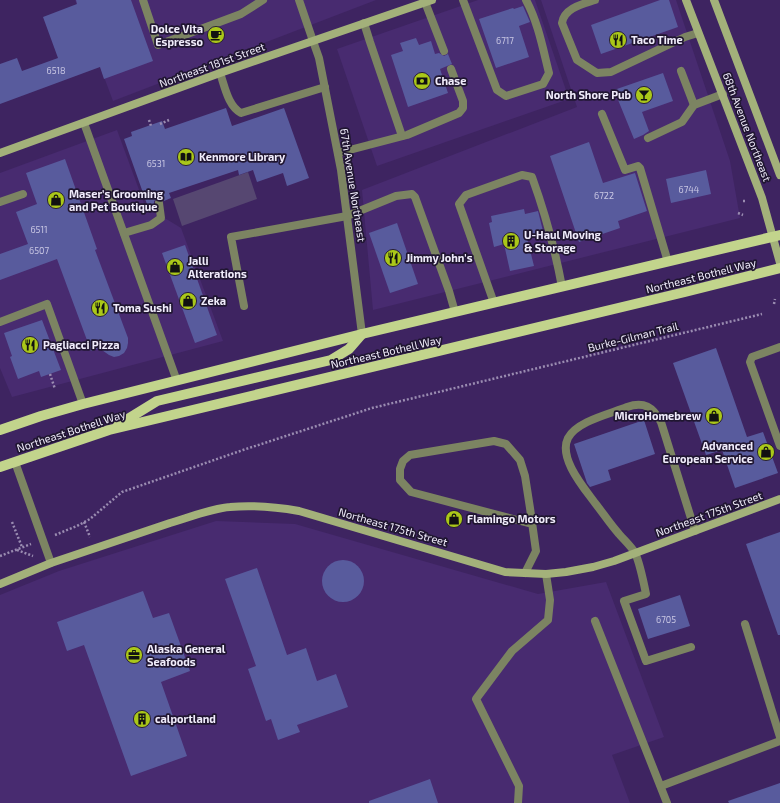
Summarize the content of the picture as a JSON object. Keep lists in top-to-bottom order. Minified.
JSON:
{"streets":{"main road":["Northeast Bothell Way"],"street":["Northeast 181st Street","68th Avenue Northeast","67th Avenue Northeast","Northeast 175th Street"],"path":["Burke-Gilman Trail"]},"crossings":[["Northeast 181st Street","67th Avenue Northeast"],["68th Avenue Northeast","Northeast Bothell Way"],["67th Avenue Northeast","Northeast Bothell Way"]],"places":{"cafe":["Dolce Vita Espresso"],"restaurant":["Taco Time","Jimmy John's","Toma Sushi","Pagliacci Pizza"],"bank":["Chase"],"bar":["North Shore Pub"],"library":["Kenmore Library"],"shop":["Maser’s Grooming and Pet Boutique","Jalli Alterations","Zeka","MicroHomebrew","Advanced European Service","Flamingo Motors"],"building":["U-Haul Moving & Storage","calportland"],"office":["Alaska General Seafoods"]},"house_numbers":["6717","6518","6531","6744","6722","6511","6507","6705"]}
